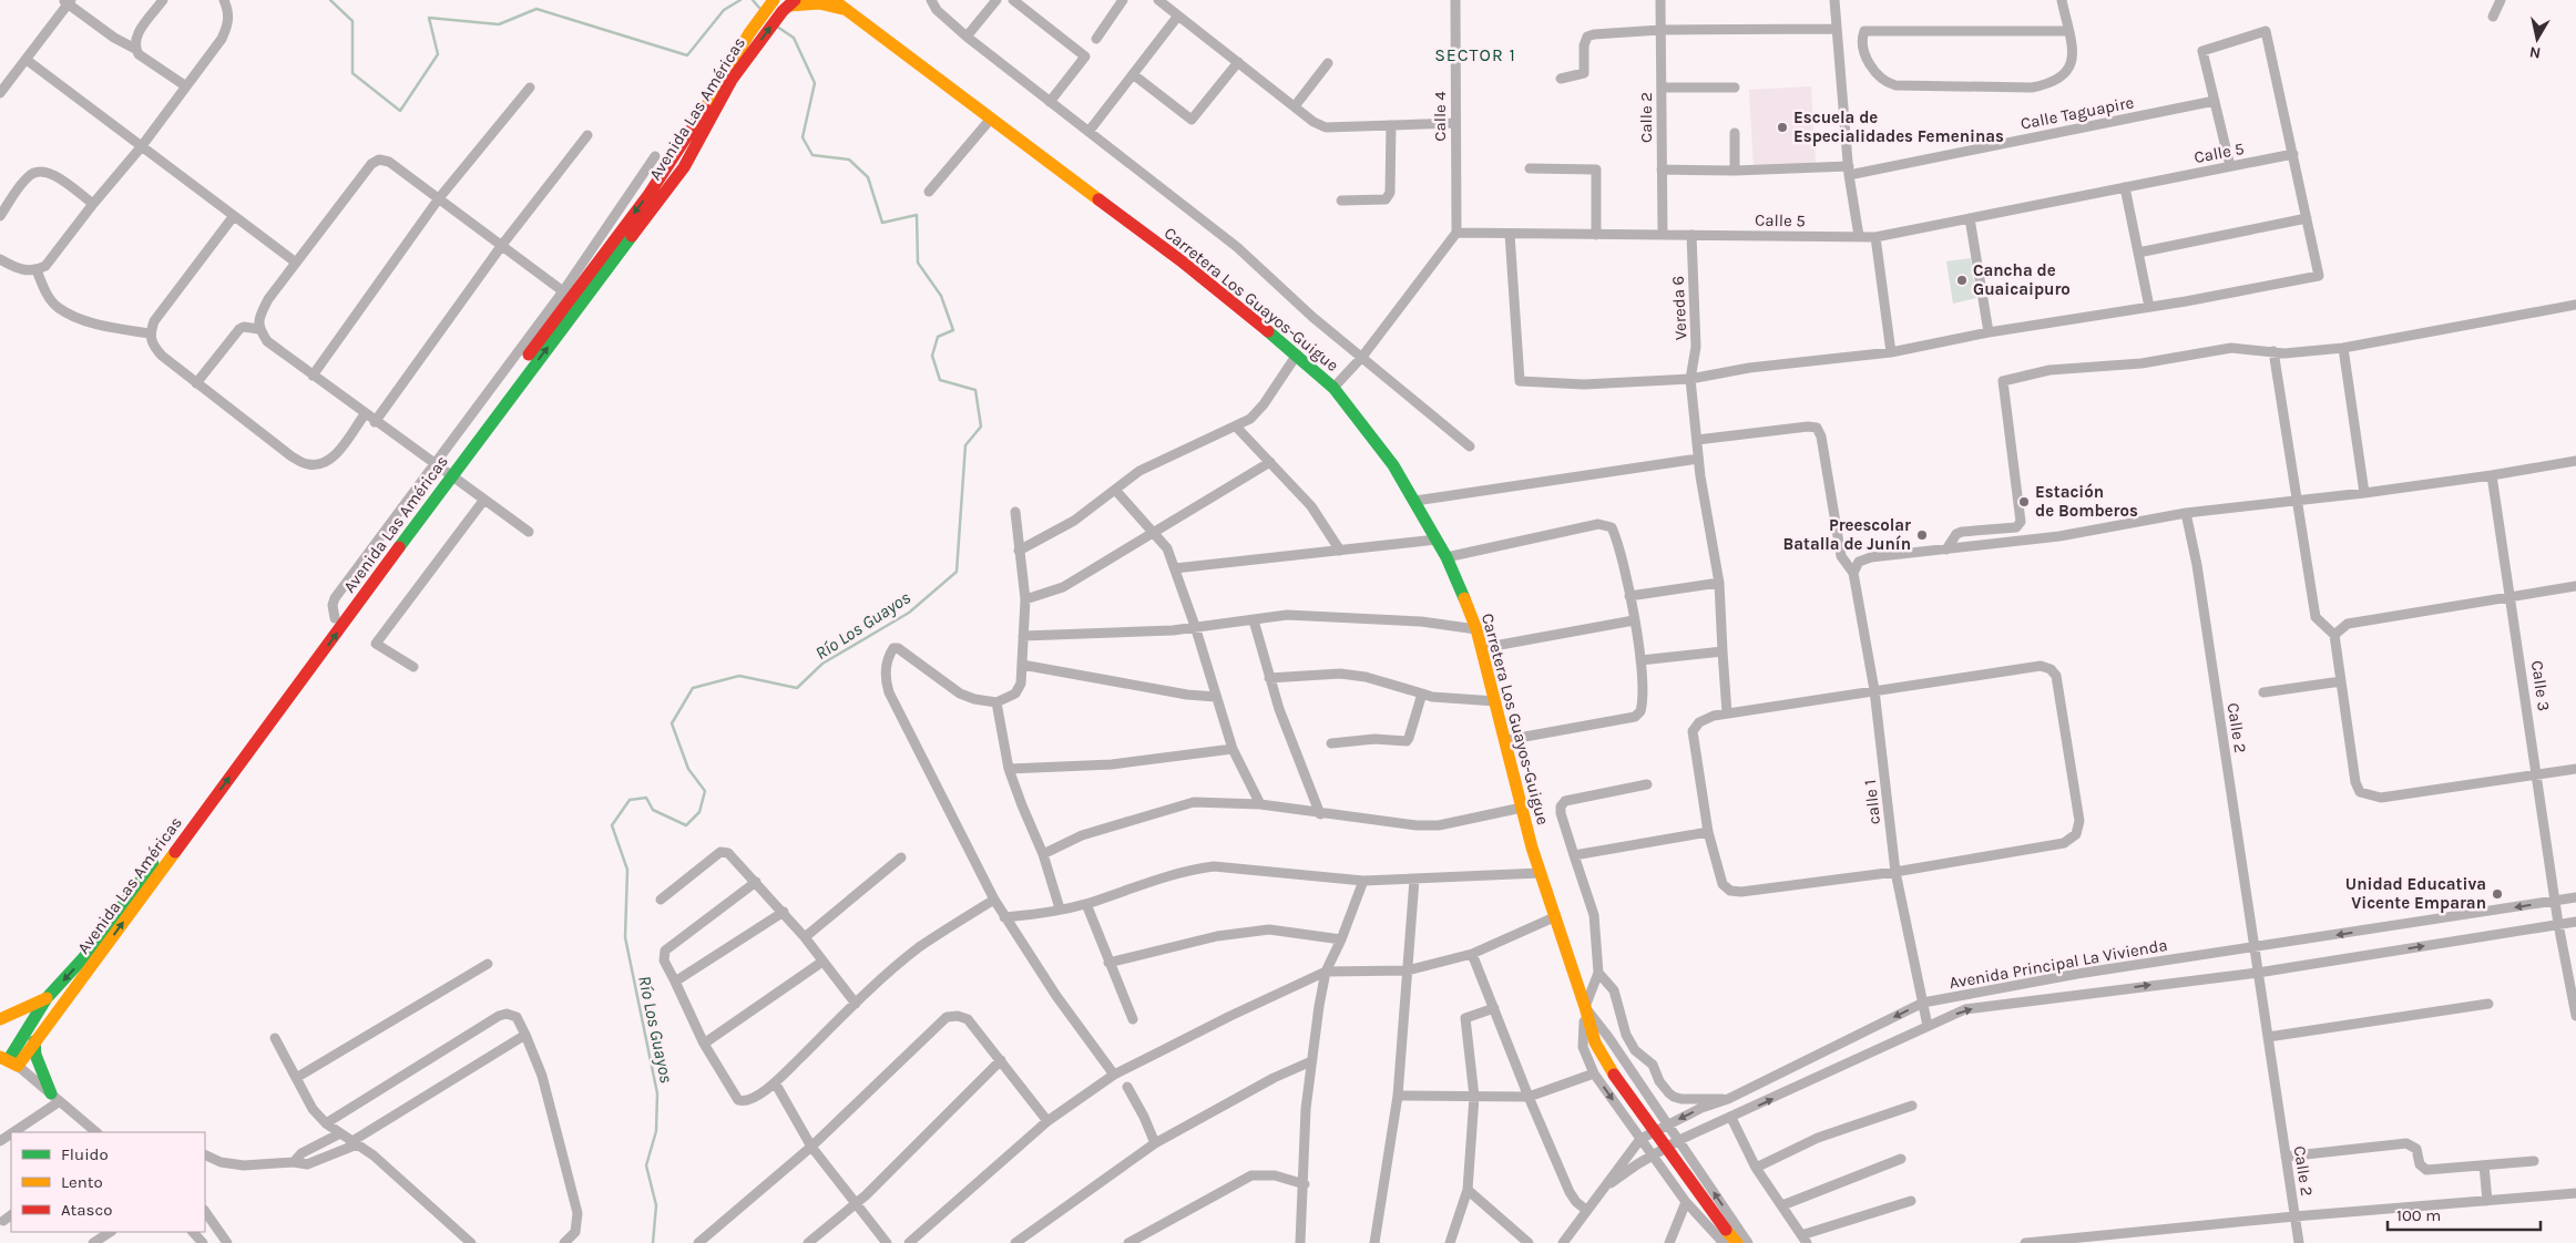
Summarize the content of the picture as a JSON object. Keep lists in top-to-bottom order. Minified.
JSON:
{"streets":{"street":["Avenida Las Américas","Calle Taguapire","Calle 4","Calle 2","Calle 5","Carretera Los Guayos-Guigue","Vereda 6","Calle 3","calle 1","Avenida Principal La Vivienda"]},"crossings":[["Calle Taguapire","Calle 2"],["Calle 4","Calle 5"],["Calle 2","Calle 5"],["Calle 2","Avenida Principal La Vivienda"],["Calle 5","Vereda 6"],["Vereda 6","calle 1"],["Calle 3","Avenida Principal La Vivienda"],["calle 1","Avenida Principal La Vivienda"]],"districts":["SECTOR 1"],"water":["Río Los Guayos"],"places":["Escuela de Especialidades Femeninas","Cancha de Guaicaipuro","Estación de Bomberos","Preescolar Batalla de Junín","Unidad Educativa Vicente Emparan"],"legend":["Fluido","Lento","Atasco"],"scale_bar":"100 m","north":"bottom"}
